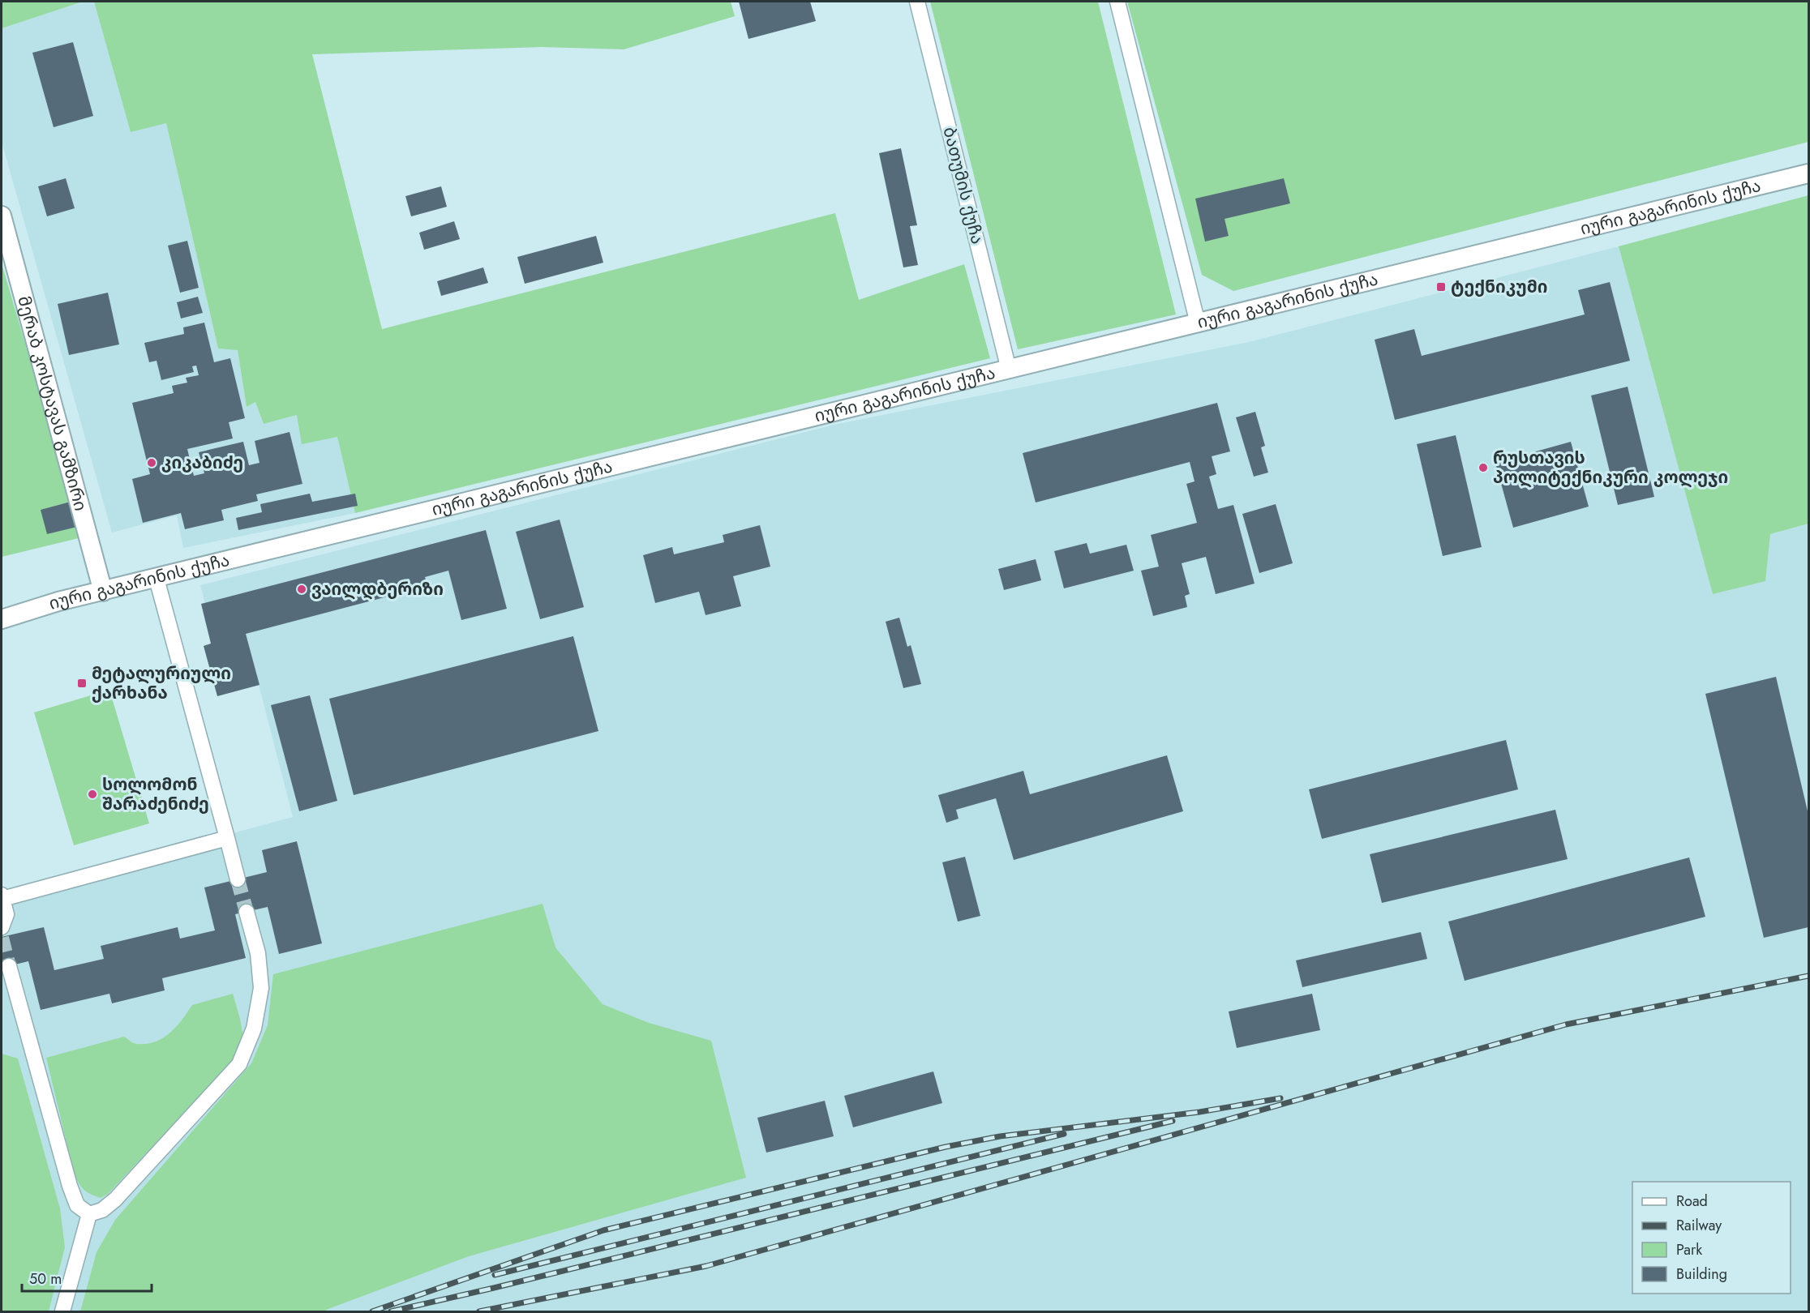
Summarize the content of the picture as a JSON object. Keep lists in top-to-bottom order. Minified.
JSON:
{"streets":{"street":["ბათუმის ქუჩა","იური გაგარინის ქუჩა","მერაბ კოსტავას გამზირი"]},"crossings":[["ბათუმის ქუჩა","იური გაგარინის ქუჩა"],["იური გაგარინის ქუჩა","მერაბ კოსტავას გამზირი"]],"places":{"transit":["ტექნიკუმი","მეტალურიული ქარხანა"],"other":["კიკაბიძე","რუსთავის პოლიტექნიკური კოლეჯი","ვაილდბერიზი","სოლომონ შარაძენიძე"]},"legend":["Road","Railway","Park","Building"],"scale_bar":"50 m"}
